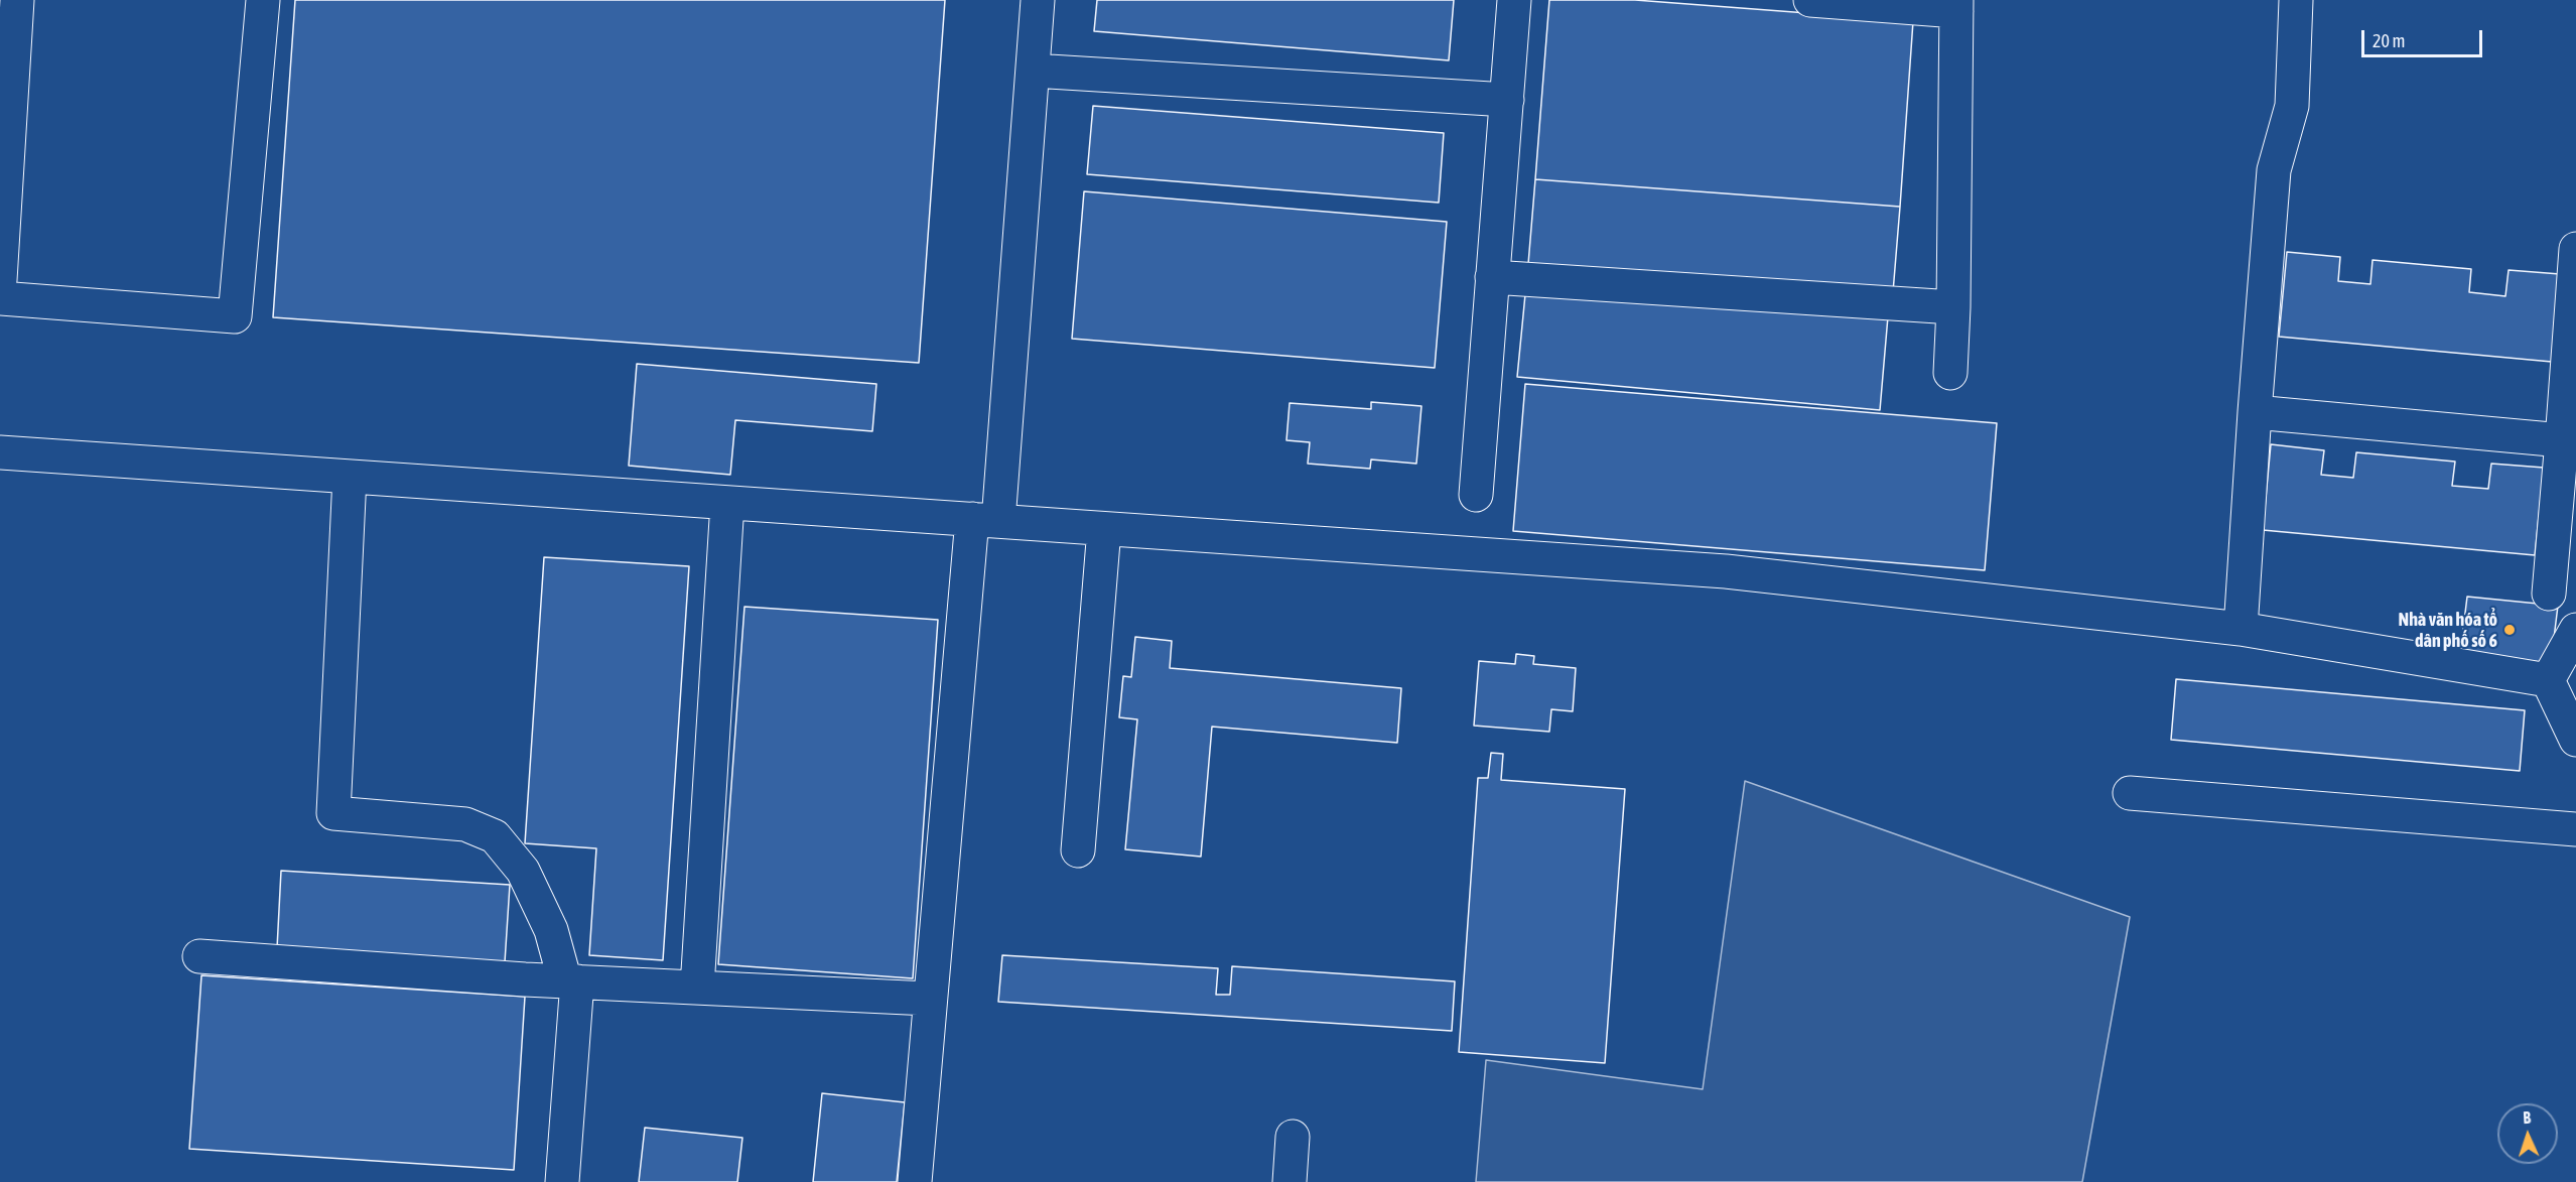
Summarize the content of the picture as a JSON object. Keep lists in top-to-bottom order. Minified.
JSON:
{"places":["Nhà văn hóa tổ dân phố số 6"],"scale_bar":"20 m","north":"top"}
